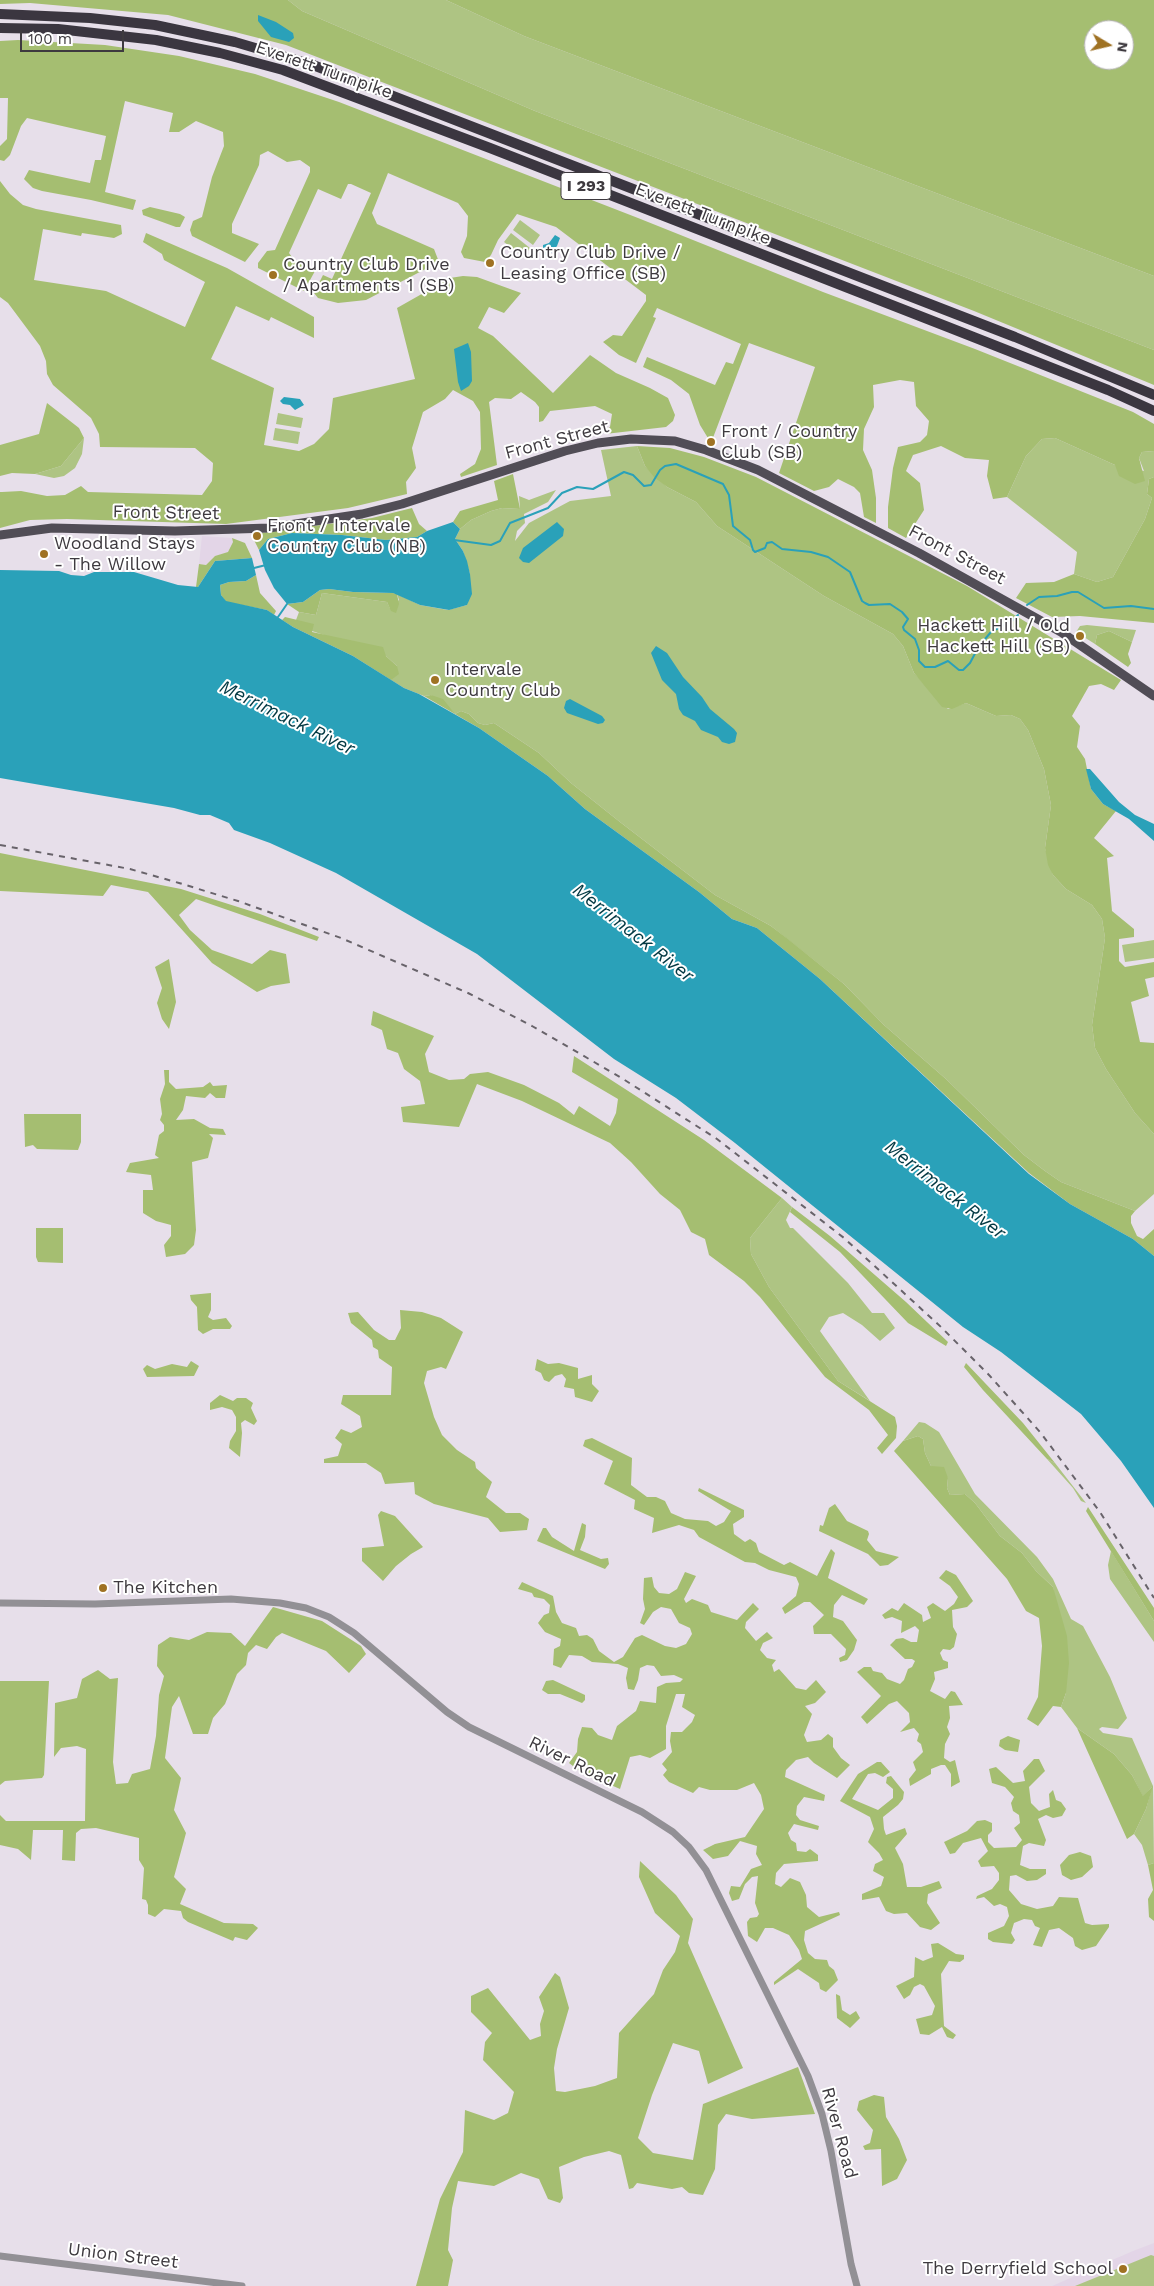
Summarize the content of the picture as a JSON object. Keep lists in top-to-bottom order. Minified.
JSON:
{"streets":{"highway":["Everett Turnpike","I 293"],"main road":["Front Street"],"street":["River Road","Union Street"]},"water":["Merrimack River"],"places":["Country Club Drive / Leasing Office (SB)","Country Club Drive / Apartments 1 (SB)","Front / Country Club (SB)","Front / Intervale Country Club (NB)","Woodland Stays - The Willow","Hackett Hill / Old Hackett Hill (SB)","Intervale Country Club","The Kitchen","The Derryfield School"],"scale_bar":"100 m","north":"right"}
